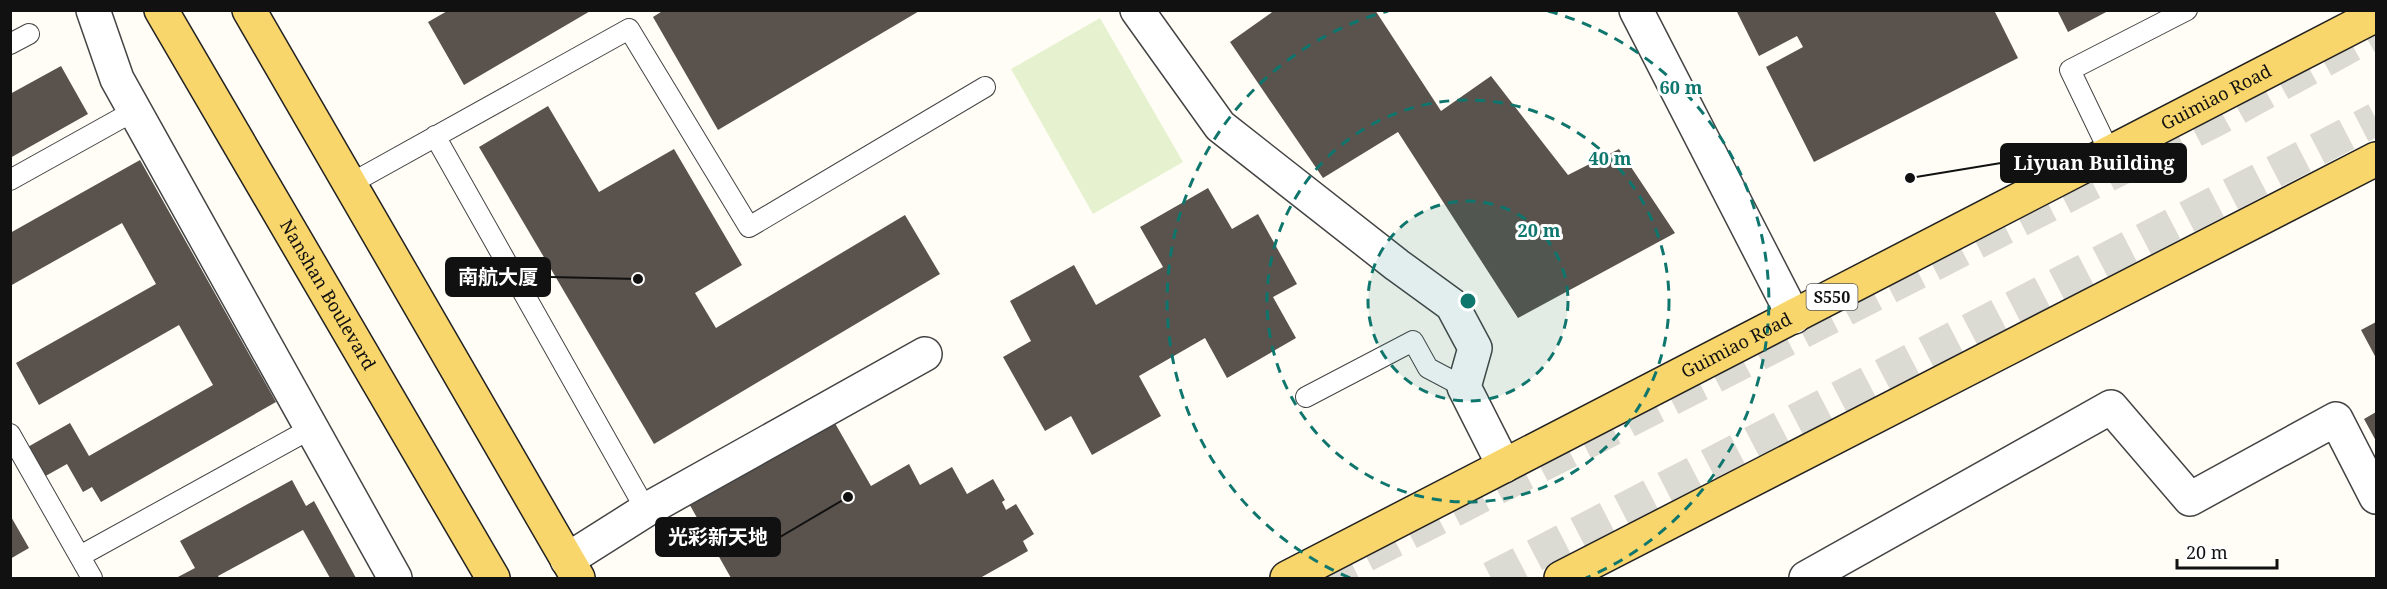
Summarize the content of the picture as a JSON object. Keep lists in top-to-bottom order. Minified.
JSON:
{"streets":{"main road":["Guimiao Road","Nanshan Boulevard","S550"]},"places":["Liyuan Building","南航大厦","光彩新天地"],"scale_bar":"20 m","rings":["60 m","40 m","20 m"]}
